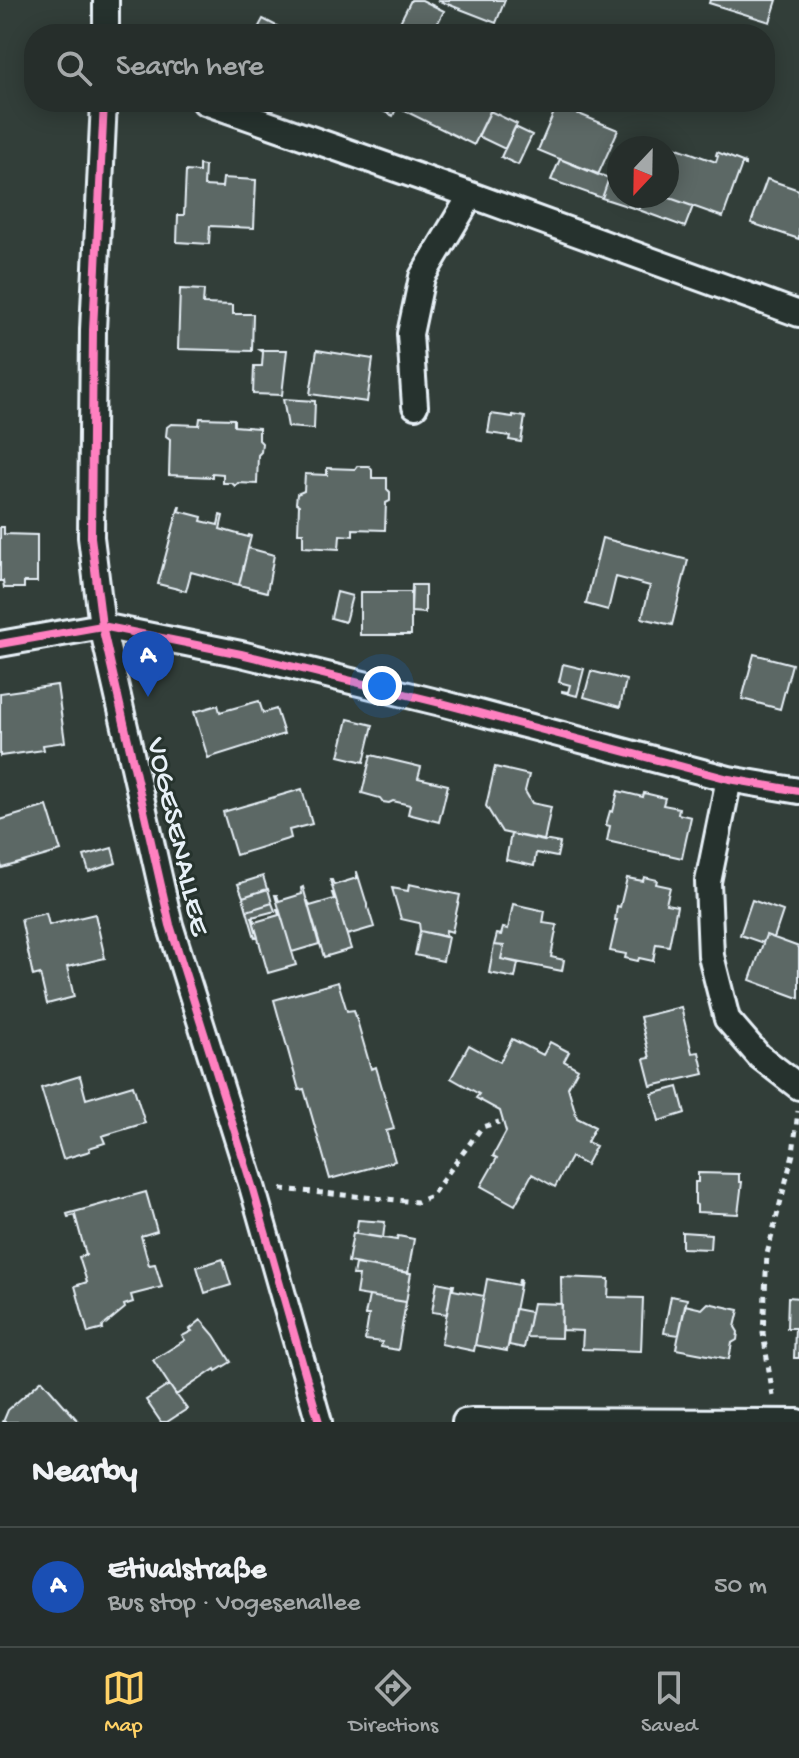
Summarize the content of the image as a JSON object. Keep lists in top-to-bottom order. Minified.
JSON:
{"streets":{"street":["VOGESENALLEE"]},"north":"bottom","page":{"search":"Search here","pins":"A","heading":"Nearby","list":[{"mark":"A","name":"Etivalstraße","note":"Bus stop · Vogesenallee","value":"50 m"}],"nav":["Map","Directions","Saved"]}}
